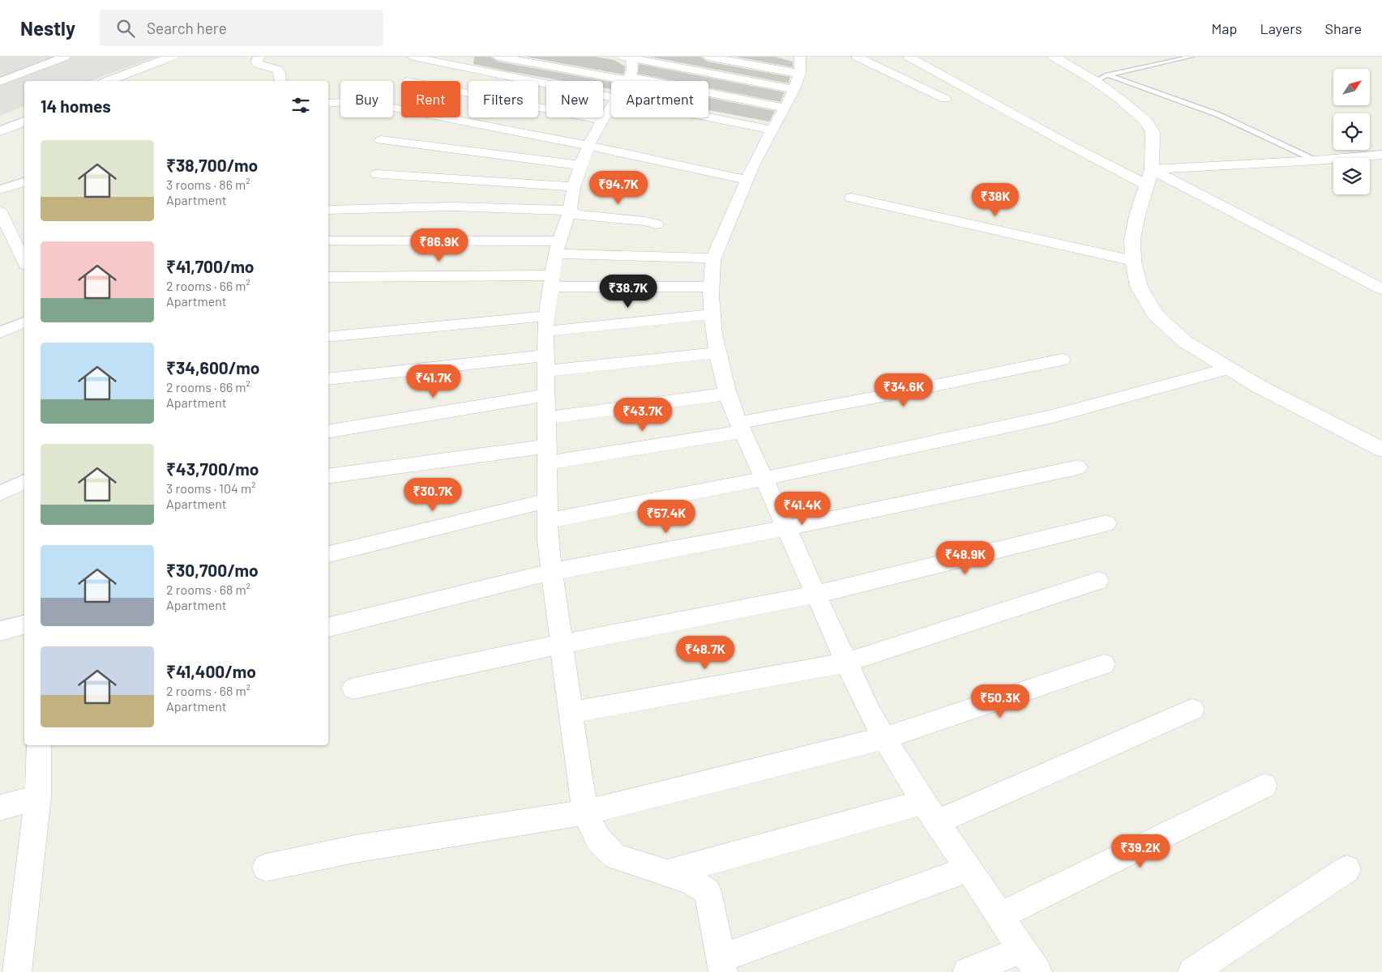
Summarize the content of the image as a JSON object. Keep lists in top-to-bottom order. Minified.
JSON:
{"north":"top right","page":{"header":"Nestly","search":"Search here","nav":["Map","Layers","Share"],"chip":["Buy","Rent","Filters","New","Apartment"],"heading":"14 homes","list":[{"name":"₹38,700/mo","note":"3 rooms · 86 m² · Apartment"},{"name":"₹41,700/mo","note":"2 rooms · 66 m² · Apartment"},{"name":"₹34,600/mo","note":"2 rooms · 66 m² · Apartment"},{"name":"₹43,700/mo","note":"3 rooms · 104 m² · Apartment"},{"name":"₹30,700/mo","note":"2 rooms · 68 m² · Apartment"},{"name":"₹41,400/mo","note":"2 rooms · 68 m² · Apartment"}],"price":["₹94.7K","₹38K","₹86.9K","₹38.7K","₹41.7K","₹34.6K","₹43.7K","₹30.7K","₹41.4K","₹57.4K","₹48.9K","₹48.7K","₹50.3K","₹39.2K"]}}
